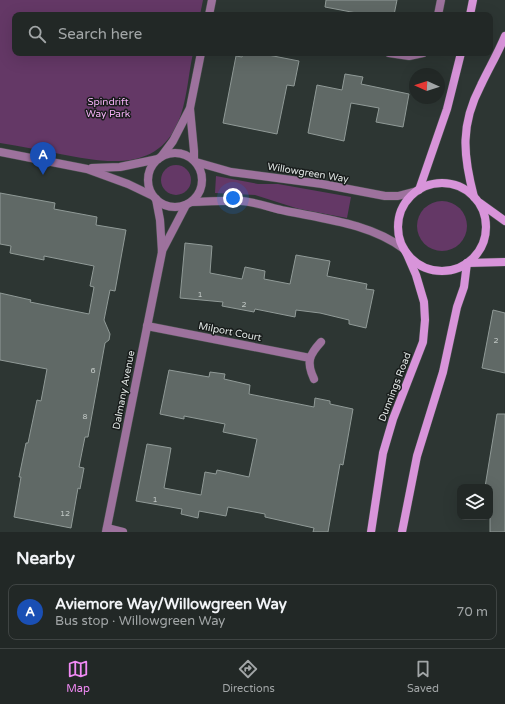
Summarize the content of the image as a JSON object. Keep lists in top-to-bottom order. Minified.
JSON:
{"streets":{"main road":["Dunnings Road"],"street":["Willowgreen Way","Milport Court","Dalmany Avenue"]},"crossings":[["Willowgreen Way","Dunnings Road"],["Willowgreen Way","Dalmany Avenue"],["Milport Court","Dalmany Avenue"]],"parks":["Spindrift Way Park"],"house_numbers":["1","2","2","6","8","1","12"],"north":"left","page":{"search":"Search here","pins":"A","heading":"Nearby","list":[{"mark":"A","name":"Aviemore Way/Willowgreen Way","note":"Bus stop · Willowgreen Way","value":"70 m"}],"nav":["Map","Directions","Saved"]}}
